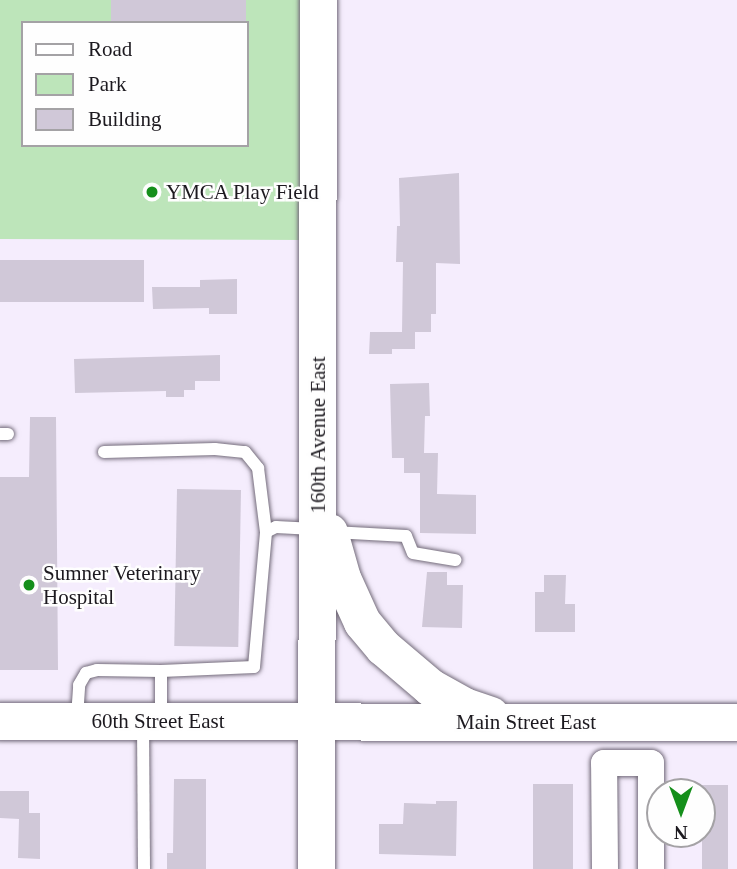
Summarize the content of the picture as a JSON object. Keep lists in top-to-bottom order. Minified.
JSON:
{"streets":{"street":["160th Avenue East","60th Street East","Main Street East"]},"crossings":[["160th Avenue East","60th Street East"],["160th Avenue East","Main Street East"],["60th Street East","Main Street East"]],"places":["YMCA Play Field","Sumner Veterinary Hospital"],"legend":["Road","Park","Building"],"north":"bottom"}
